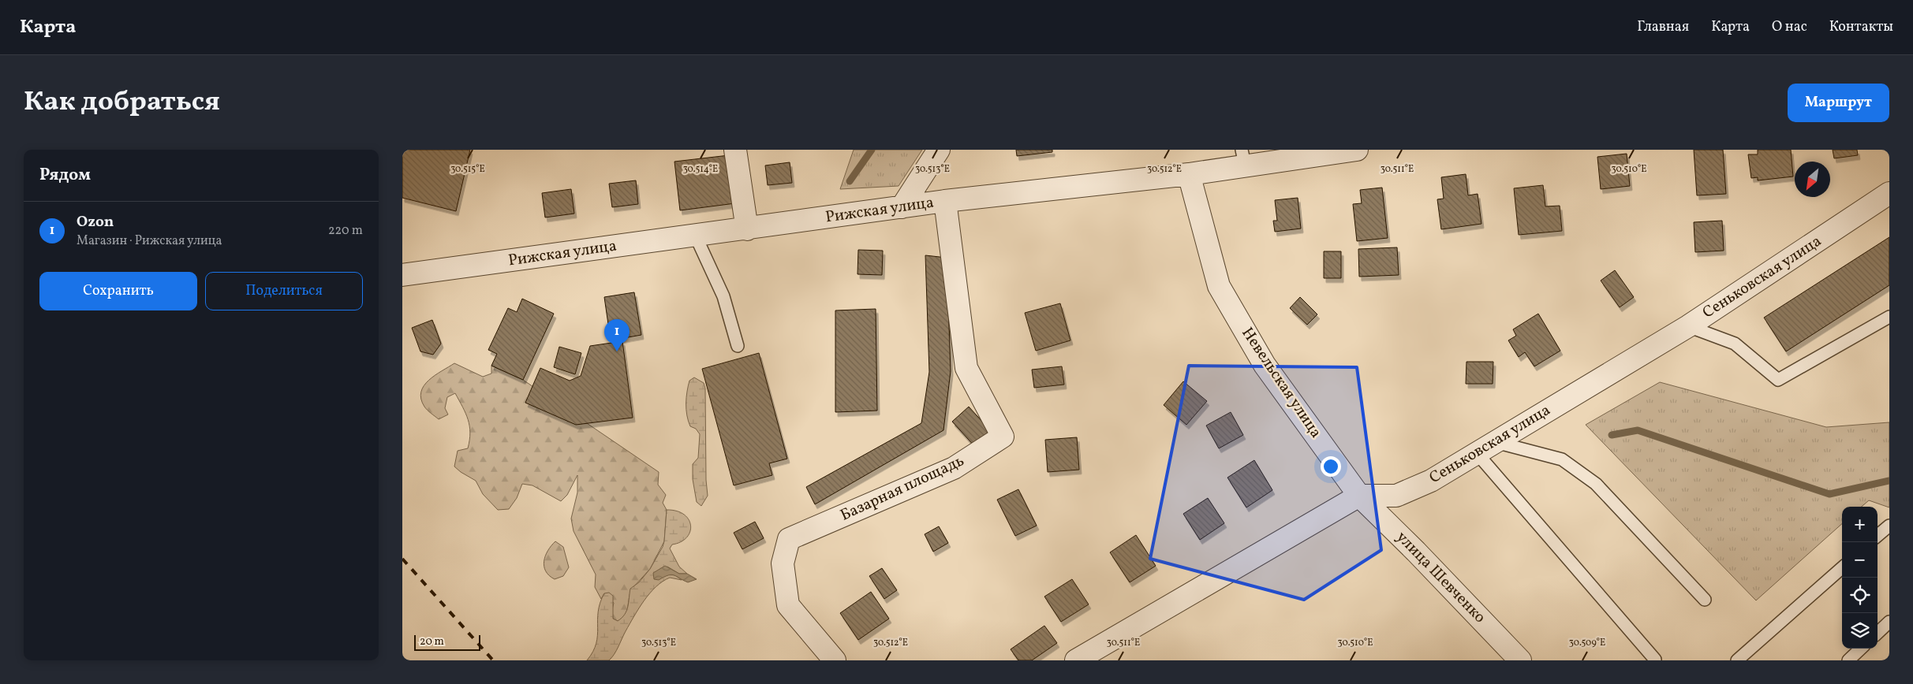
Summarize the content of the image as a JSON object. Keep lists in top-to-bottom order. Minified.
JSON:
{"streets":{"street":["Рижская улица","Сеньковская улица","Невельская улица","Базарная площадь","улица Шевченко"]},"crossings":[["Рижская улица","Невельская улица"],["Рижская улица","Базарная площадь"],["Сеньковская улица","Невельская улица"],["Сеньковская улица","улица Шевченко"],["Невельская улица","улица Шевченко"]],"scale_bar":"20 m","north":"bottom left","page":{"header":"Карта","nav":["Главная","Карта","О нас","Контакты"],"title":"Как добраться","buttons":["Маршрут",["Сохранить","Поделиться"]],"heading":"Рядом","list":[{"mark":"1","name":"Ozon","note":"Магазин · Рижская улица","value":"220 m"}],"pins":"1","map_buttons":["+","−"],"scale":"20 m"},"coordinates":["30.515°E","30.514°E","30.513°E","30.512°E","30.511°E","30.510°E","30.509°E"]}
